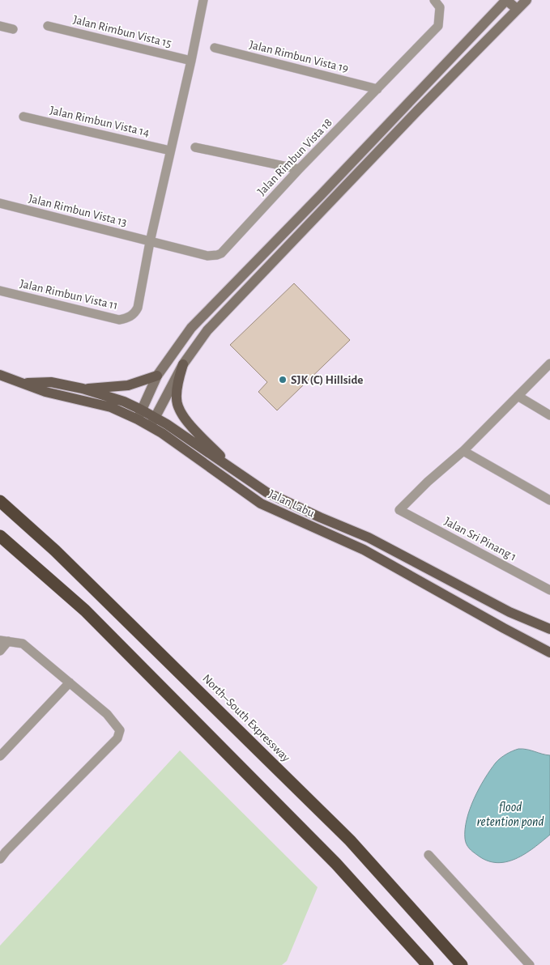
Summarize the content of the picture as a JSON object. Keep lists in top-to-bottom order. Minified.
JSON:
{"streets":{"highway":["North–South Expressway"],"main road":["Jalan Labu"],"street":["Jalan Rimbun Vista 15","Jalan Rimbun Vista 19","Jalan Rimbun Vista 14","Jalan Rimbun Vista 18","Jalan Rimbun Vista 13","Jalan Rimbun Vista 11","Jalan Sri Pinang 1"]},"crossings":[["Jalan Rimbun Vista 19","Jalan Rimbun Vista 18"],["Jalan Rimbun Vista 18","Jalan Rimbun Vista 13"],["Jalan Rimbun Vista 18","Jalan Rimbun Vista 11"],["Jalan Rimbun Vista 13","Jalan Rimbun Vista 11"]],"water":["flood retention pond"],"places":["SJK (C) Hillside"]}
